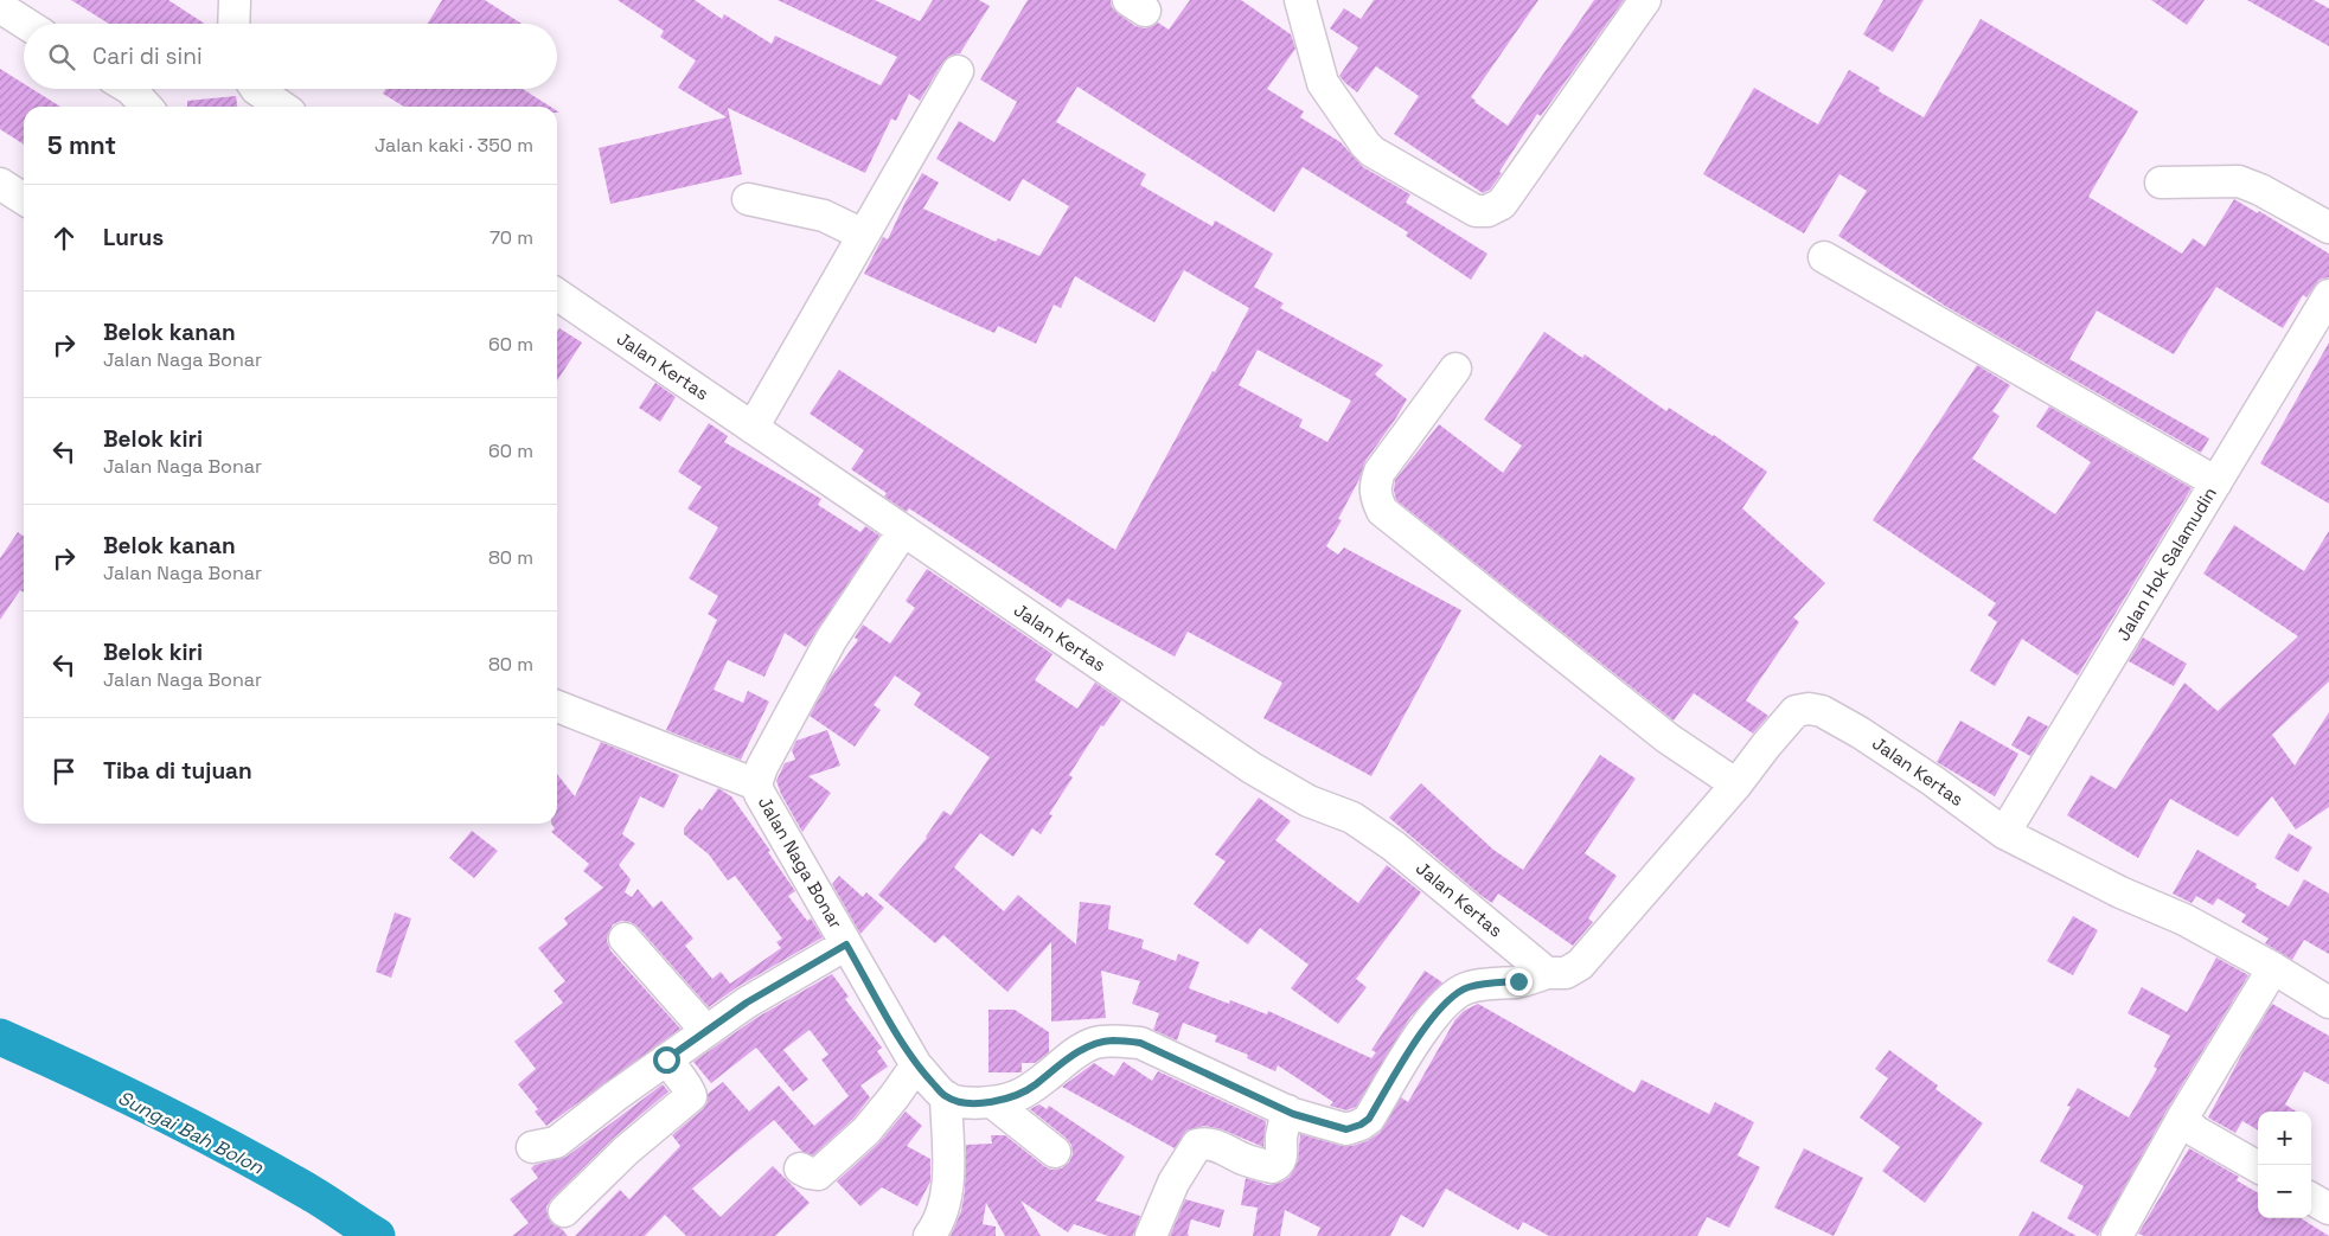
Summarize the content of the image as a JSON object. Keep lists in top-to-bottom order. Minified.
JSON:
{"streets":{"street":["Jalan Kertas","Jalan Hok Salamudin","Jalan Naga Bonar"]},"crossings":[["Jalan Kertas","Jalan Hok Salamudin"],["Jalan Kertas","Jalan Naga Bonar"]],"water":["Sungai Bah Bolon"],"page":{"search":"Cari di sini","heading":["5 mnt","Jalan kaki · 350 m"],"list":[["Lurus","70 m"],["Belok kanan","Jalan Naga Bonar","60 m"],["Belok kiri","Jalan Naga Bonar","60 m"],["Belok kanan","Jalan Naga Bonar","80 m"],["Belok kiri","Jalan Naga Bonar","80 m"],"Tiba di tujuan"],"map_buttons":["+","−"]}}
